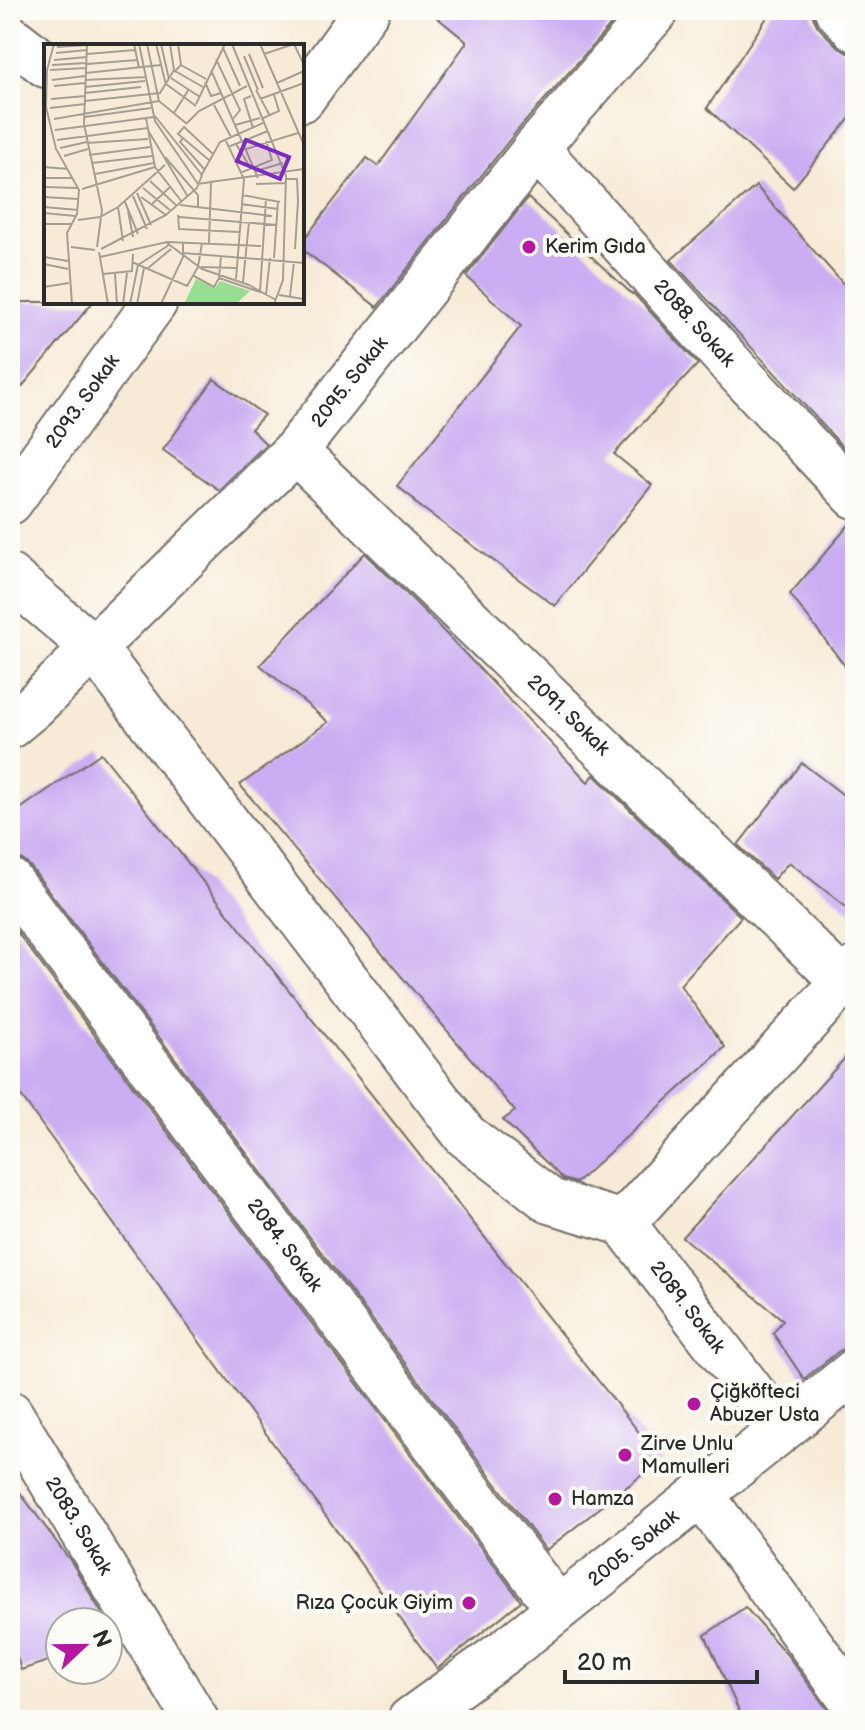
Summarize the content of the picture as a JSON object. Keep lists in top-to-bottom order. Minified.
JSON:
{"streets":{"street":["2088. Sokak","2095. Sokak","2093. Sokak","2091. Sokak","2084. Sokak","2089. Sokak","2083. Sokak","2005. Sokak"]},"crossings":[["2088. Sokak","2095. Sokak"],["2095. Sokak","2091. Sokak"],["2084. Sokak","2005. Sokak"],["2089. Sokak","2005. Sokak"]],"places":["Kerim Gıda","Çiğköfteci Abuzer Usta","Zirve Unlu Mamulleri","Hamza","Rıza Çocuk Giyim"],"scale_bar":"20 m","north":"right"}
